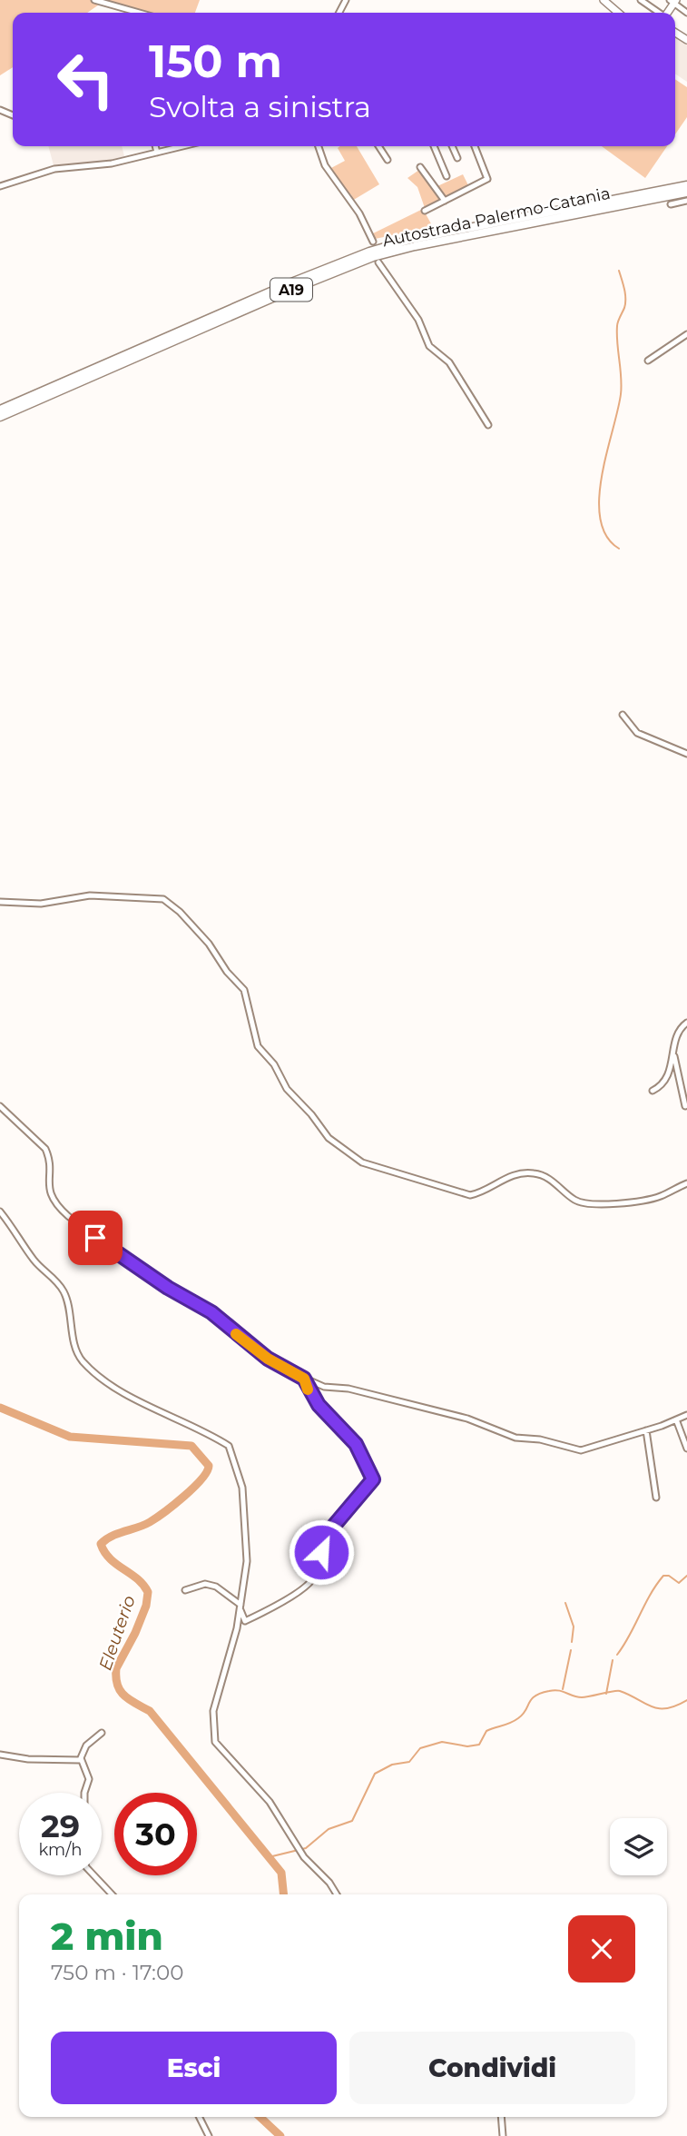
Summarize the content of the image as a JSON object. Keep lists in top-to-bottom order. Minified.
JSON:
{"streets":{"highway":["Autostrada Palermo-Catania","A19"]},"water":["Eleuterio"],"page":{"turn":["150 m","Svolta a sinistra"],"speed":"29 km/h","limit":"30","heading":["2 min","750 m · 17:00"],"buttons":["Esci","Condividi"]}}
